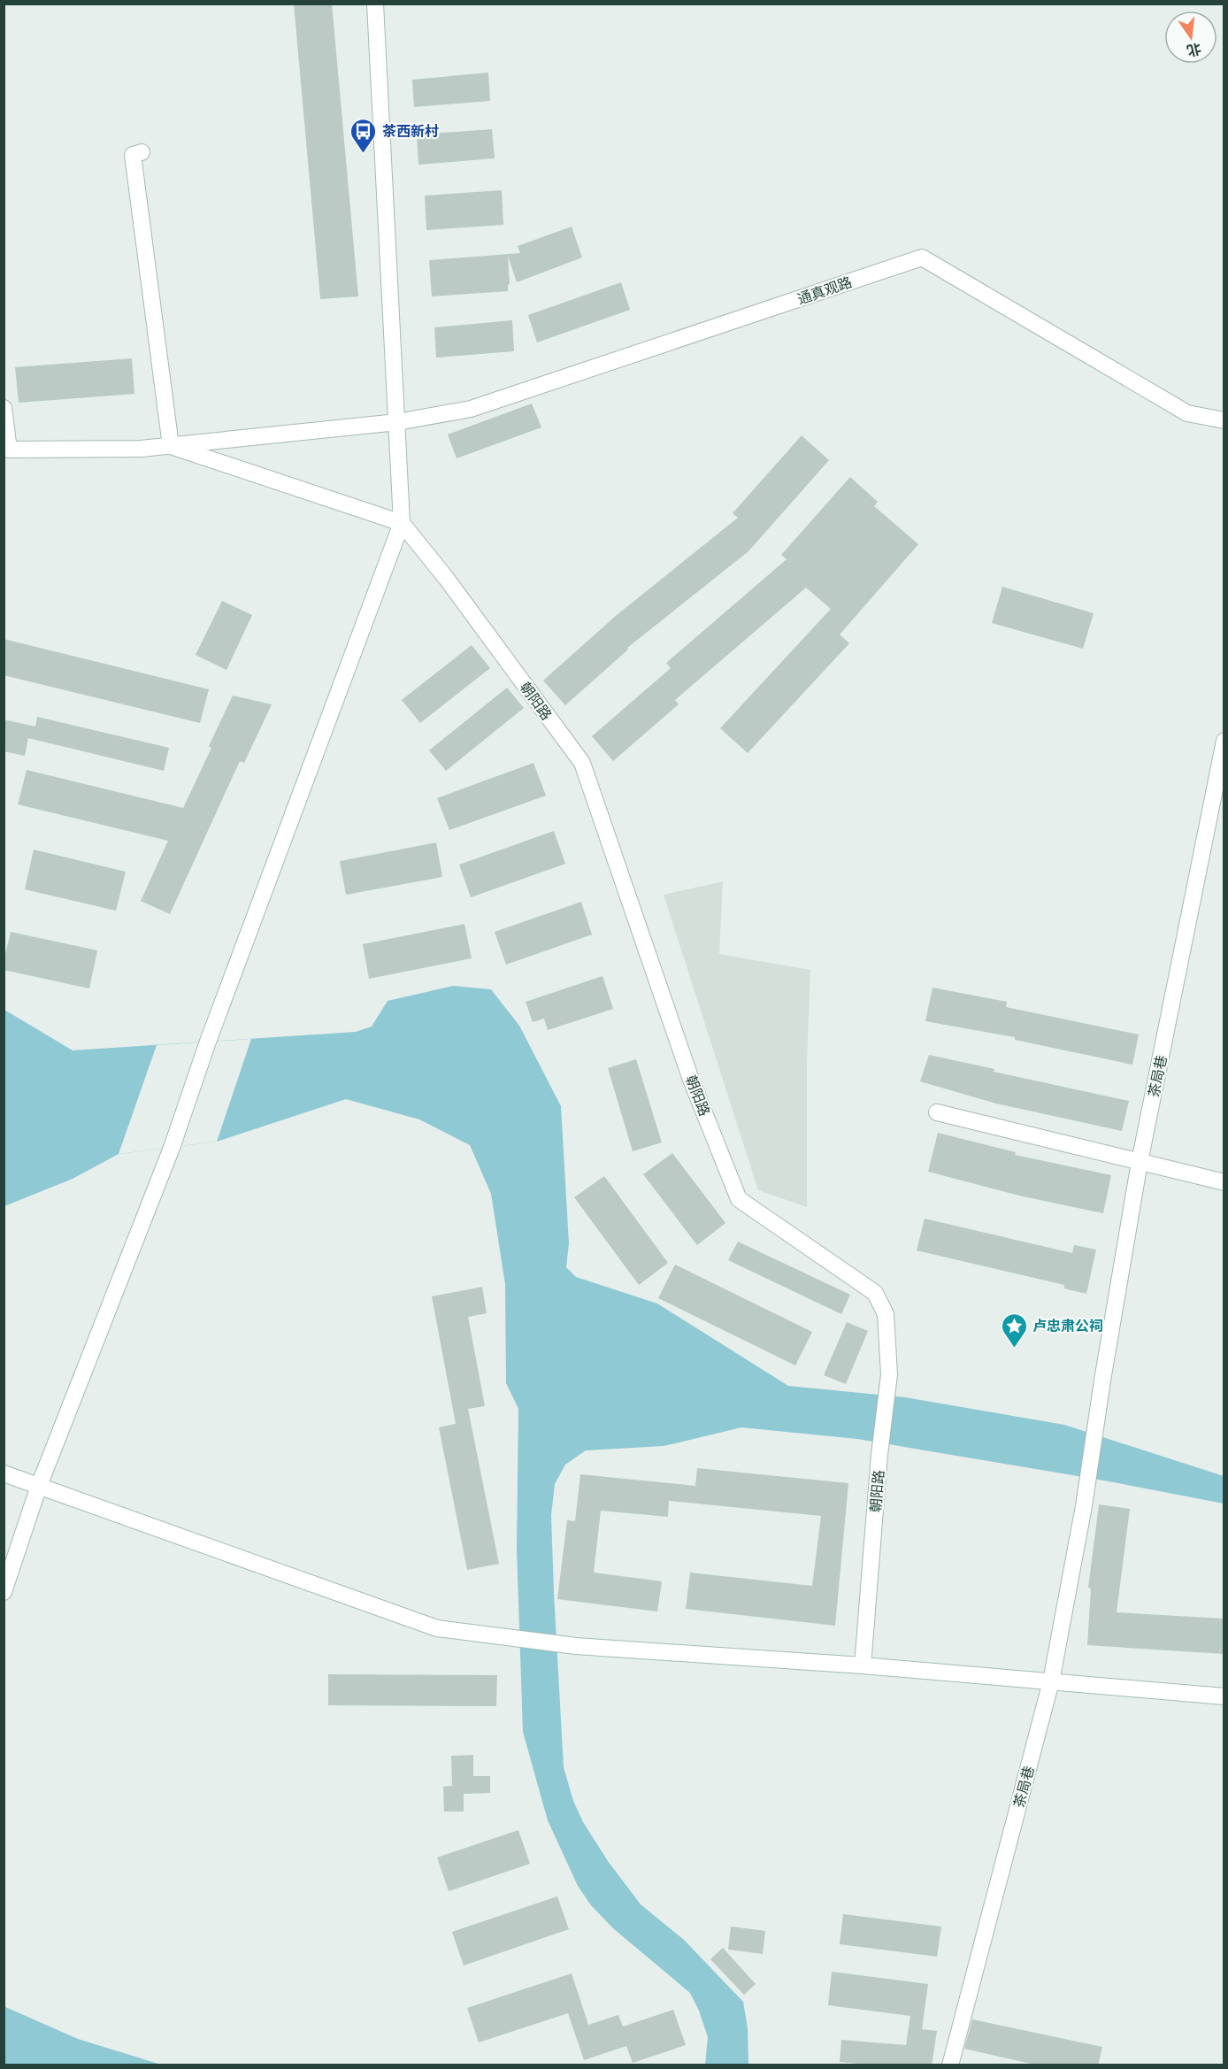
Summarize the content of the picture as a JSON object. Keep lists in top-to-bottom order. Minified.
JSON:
{"streets":{"street":["通真观路","朝阳路","茶局巷"]},"places":{"bus stop":["茶西新村"],"place":["卢忠肃公祠"]},"north":"bottom"}
